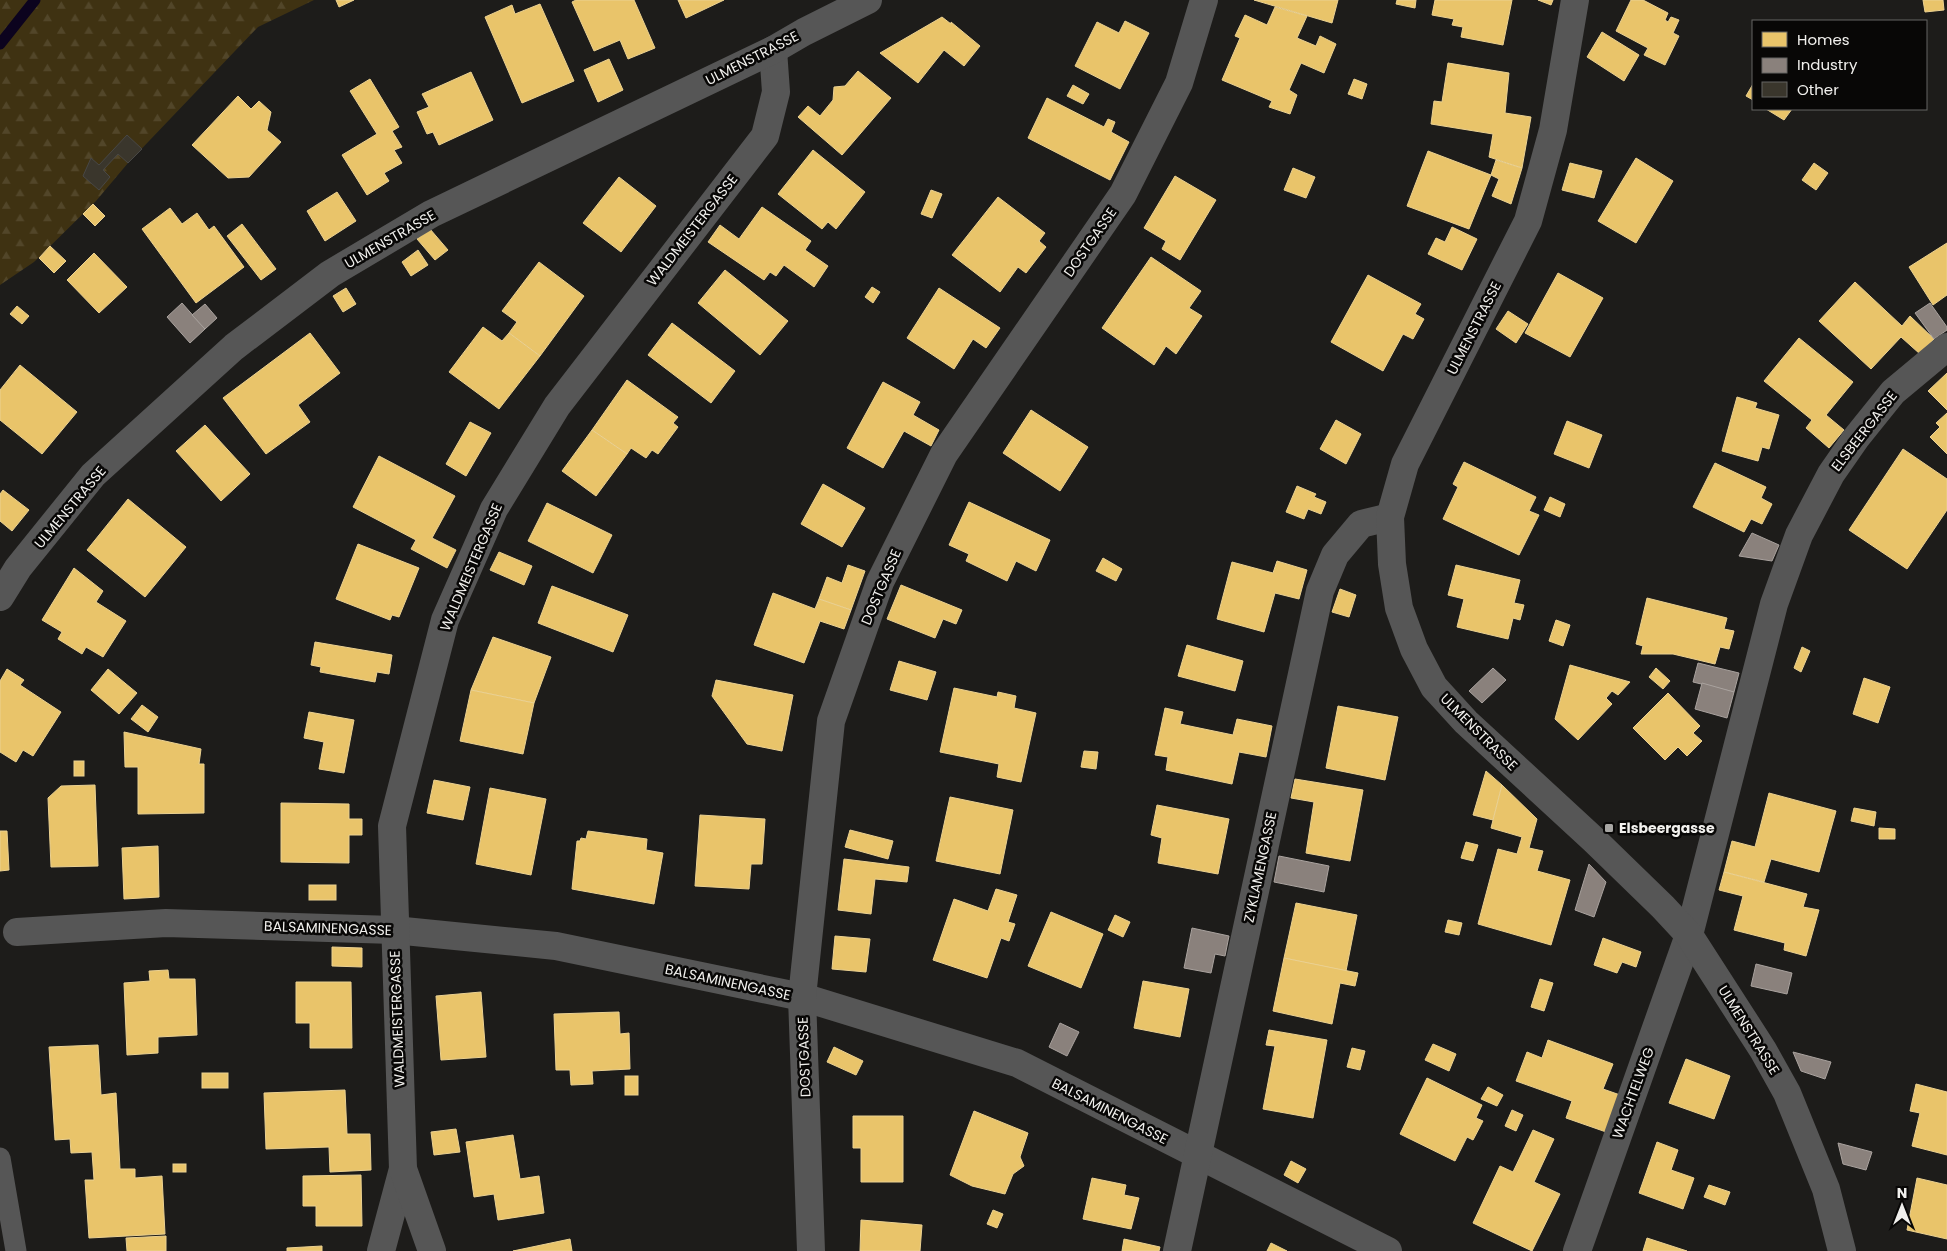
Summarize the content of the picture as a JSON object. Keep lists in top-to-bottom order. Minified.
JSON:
{"streets":{"street":["ULMENSTRASSE","WALDMEISTERGASSE","DOSTGASSE","ELSBEERGASSE","ZYKLAMENGASSE","BALSAMINENGASSE","WACHTELWEG"]},"crossings":[["ULMENSTRASSE","WALDMEISTERGASSE"],["ULMENSTRASSE","ELSBEERGASSE"],["ULMENSTRASSE","ZYKLAMENGASSE"],["ULMENSTRASSE","WACHTELWEG"],["WALDMEISTERGASSE","BALSAMINENGASSE"],["DOSTGASSE","BALSAMINENGASSE"],["ELSBEERGASSE","WACHTELWEG"],["ZYKLAMENGASSE","BALSAMINENGASSE"]],"places":{"transit":["Elsbeergasse"]},"legend":["Homes","Industry","Other"],"north":"top"}
